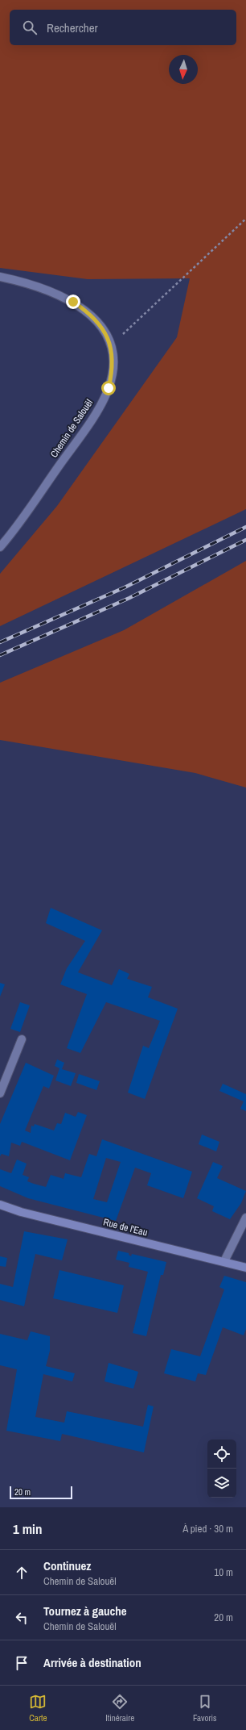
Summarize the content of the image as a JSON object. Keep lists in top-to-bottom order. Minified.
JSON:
{"streets":{"street":["Chemin de Salouël","Rue de l'Eau"]},"scale_bar":"20 m","north":"bottom","page":{"search":"Rechercher","scale":"20 m","heading":["1 min","À pied · 30 m"],"list":[["Continuez","Chemin de Salouël","10 m"],["Tournez à gauche","Chemin de Salouël","20 m"],"Arrivée à destination"],"nav":["Carte","Itinéraire","Favoris"]}}
